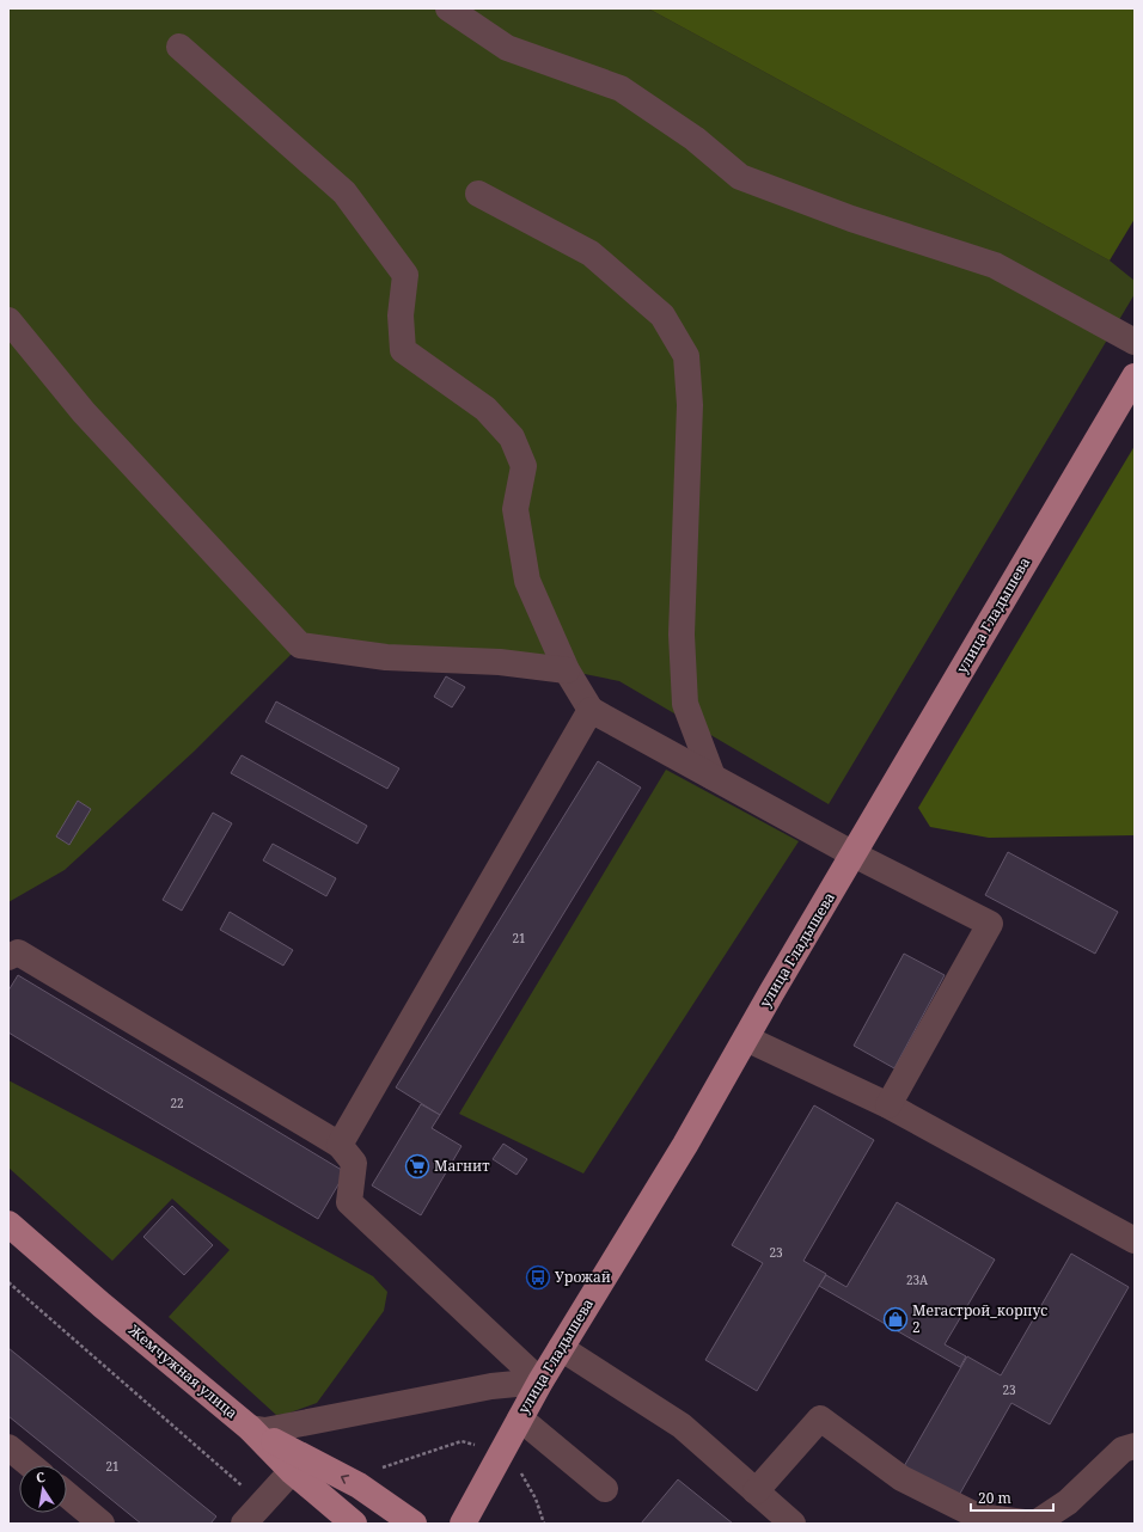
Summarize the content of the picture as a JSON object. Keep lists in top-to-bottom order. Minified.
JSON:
{"streets":{"main road":["улица Гладышева","Жемчужная улица"]},"places":{"supermarket":["Магнит"],"bus stop":["Урожай"],"shop":["Мегастрой_корпус 2"]},"house_numbers":["21","22","23","23А","23","21"],"scale_bar":"20 m","north":"top"}
